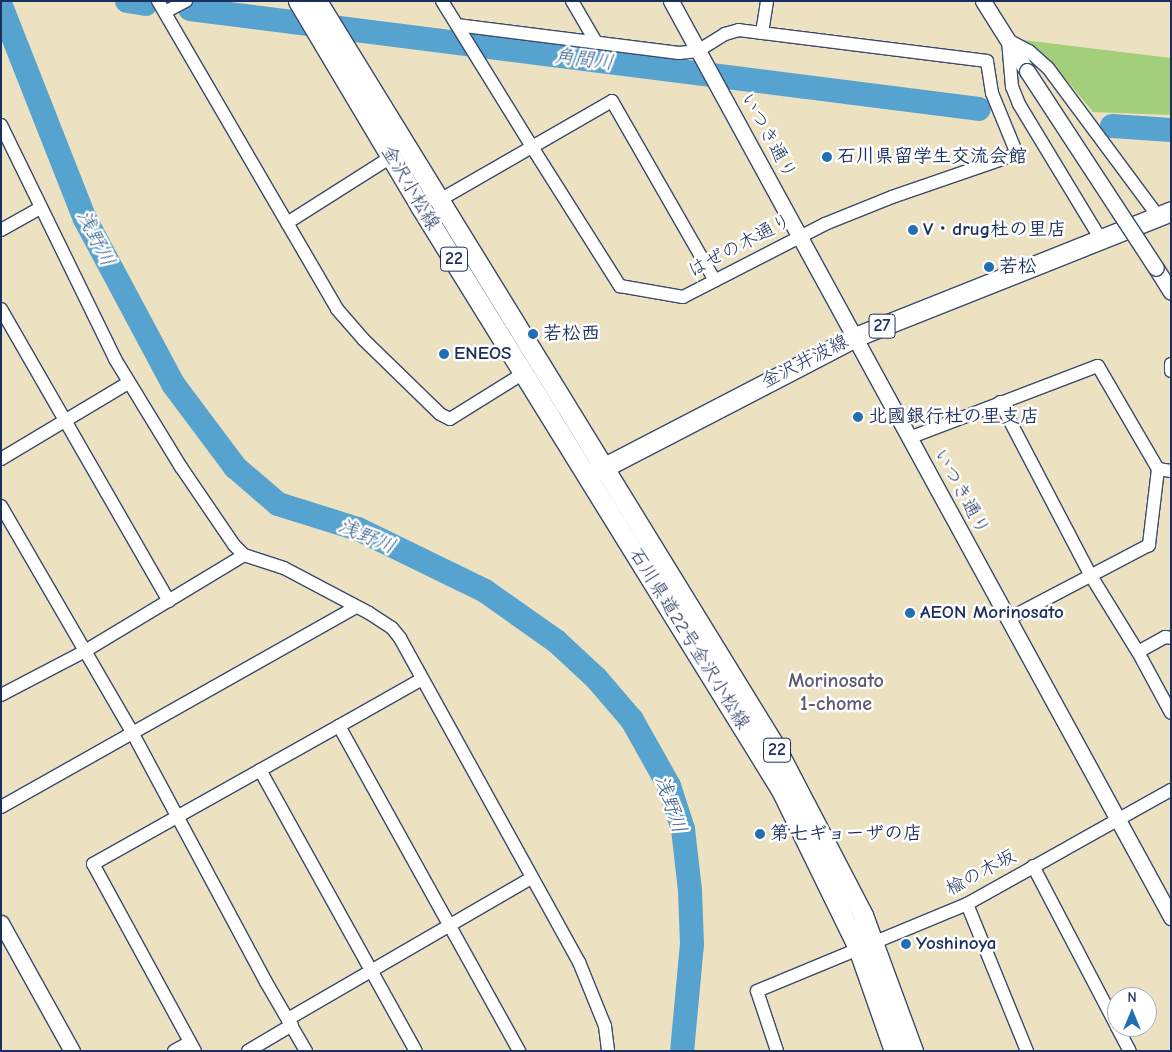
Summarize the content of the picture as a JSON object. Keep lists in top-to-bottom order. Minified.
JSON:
{"streets":{"main road":["金沢小松線","22","27","金沢井波線","石川県道22号金沢小松線"],"street":["いつき通り","はぜの木通り","楡の木坂"]},"crossings":[["いつき通り","はぜの木通り"],["いつき通り","金沢井波線"],["いつき通り","楡の木坂"],["金沢小松線","22"],["金沢小松線","金沢井波線"],["金沢小松線","石川県道22号金沢小松線"],["22","金沢井波線"],["22","石川県道22号金沢小松線"],["22","楡の木坂"],["金沢井波線","石川県道22号金沢小松線"],["石川県道22号金沢小松線","楡の木坂"]],"districts":["Morinosato 1-chome"],"water":["角間川","浅野川"],"places":["石川県留学生交流会館","V・drug杜の里店","若松","若松西","ENEOS","北國銀行杜の里支店","AEON Morinosato","第七ギョーザの店","Yoshinoya"],"north":"top"}
